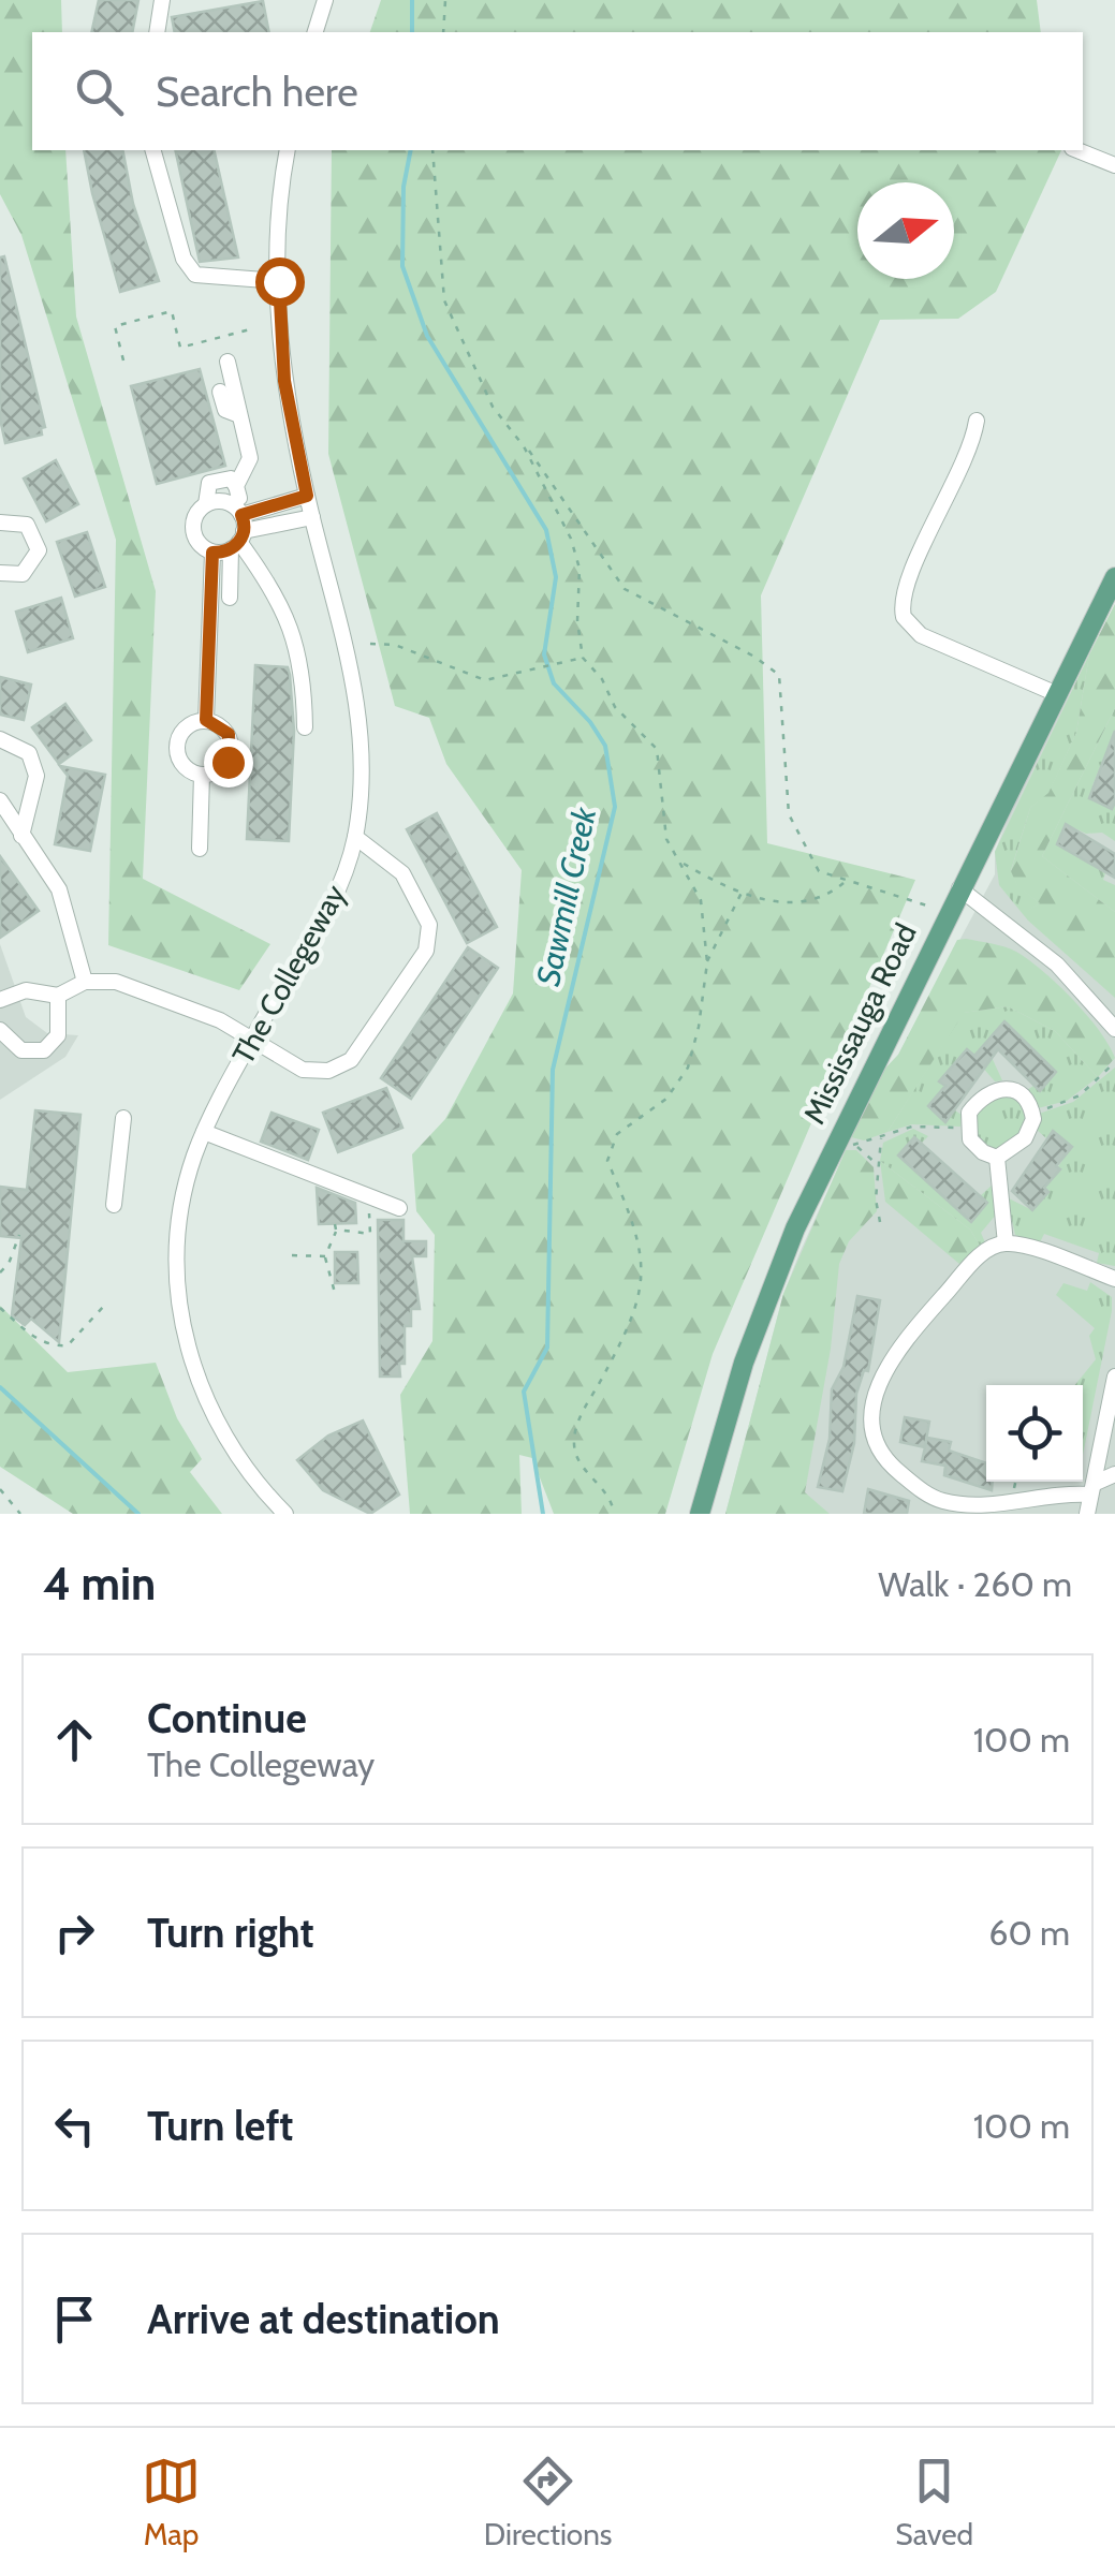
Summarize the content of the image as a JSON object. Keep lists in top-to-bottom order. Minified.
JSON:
{"streets":{"main road":["Mississauga Road"],"street":["The Collegeway"]},"water":["Sawmill Creek"],"north":"right","page":{"search":"Search here","heading":["4 min","Walk · 260 m"],"list":[["Continue","The Collegeway","100 m"],["Turn right","60 m"],["Turn left","100 m"],"Arrive at destination"],"nav":["Map","Directions","Saved"]}}
